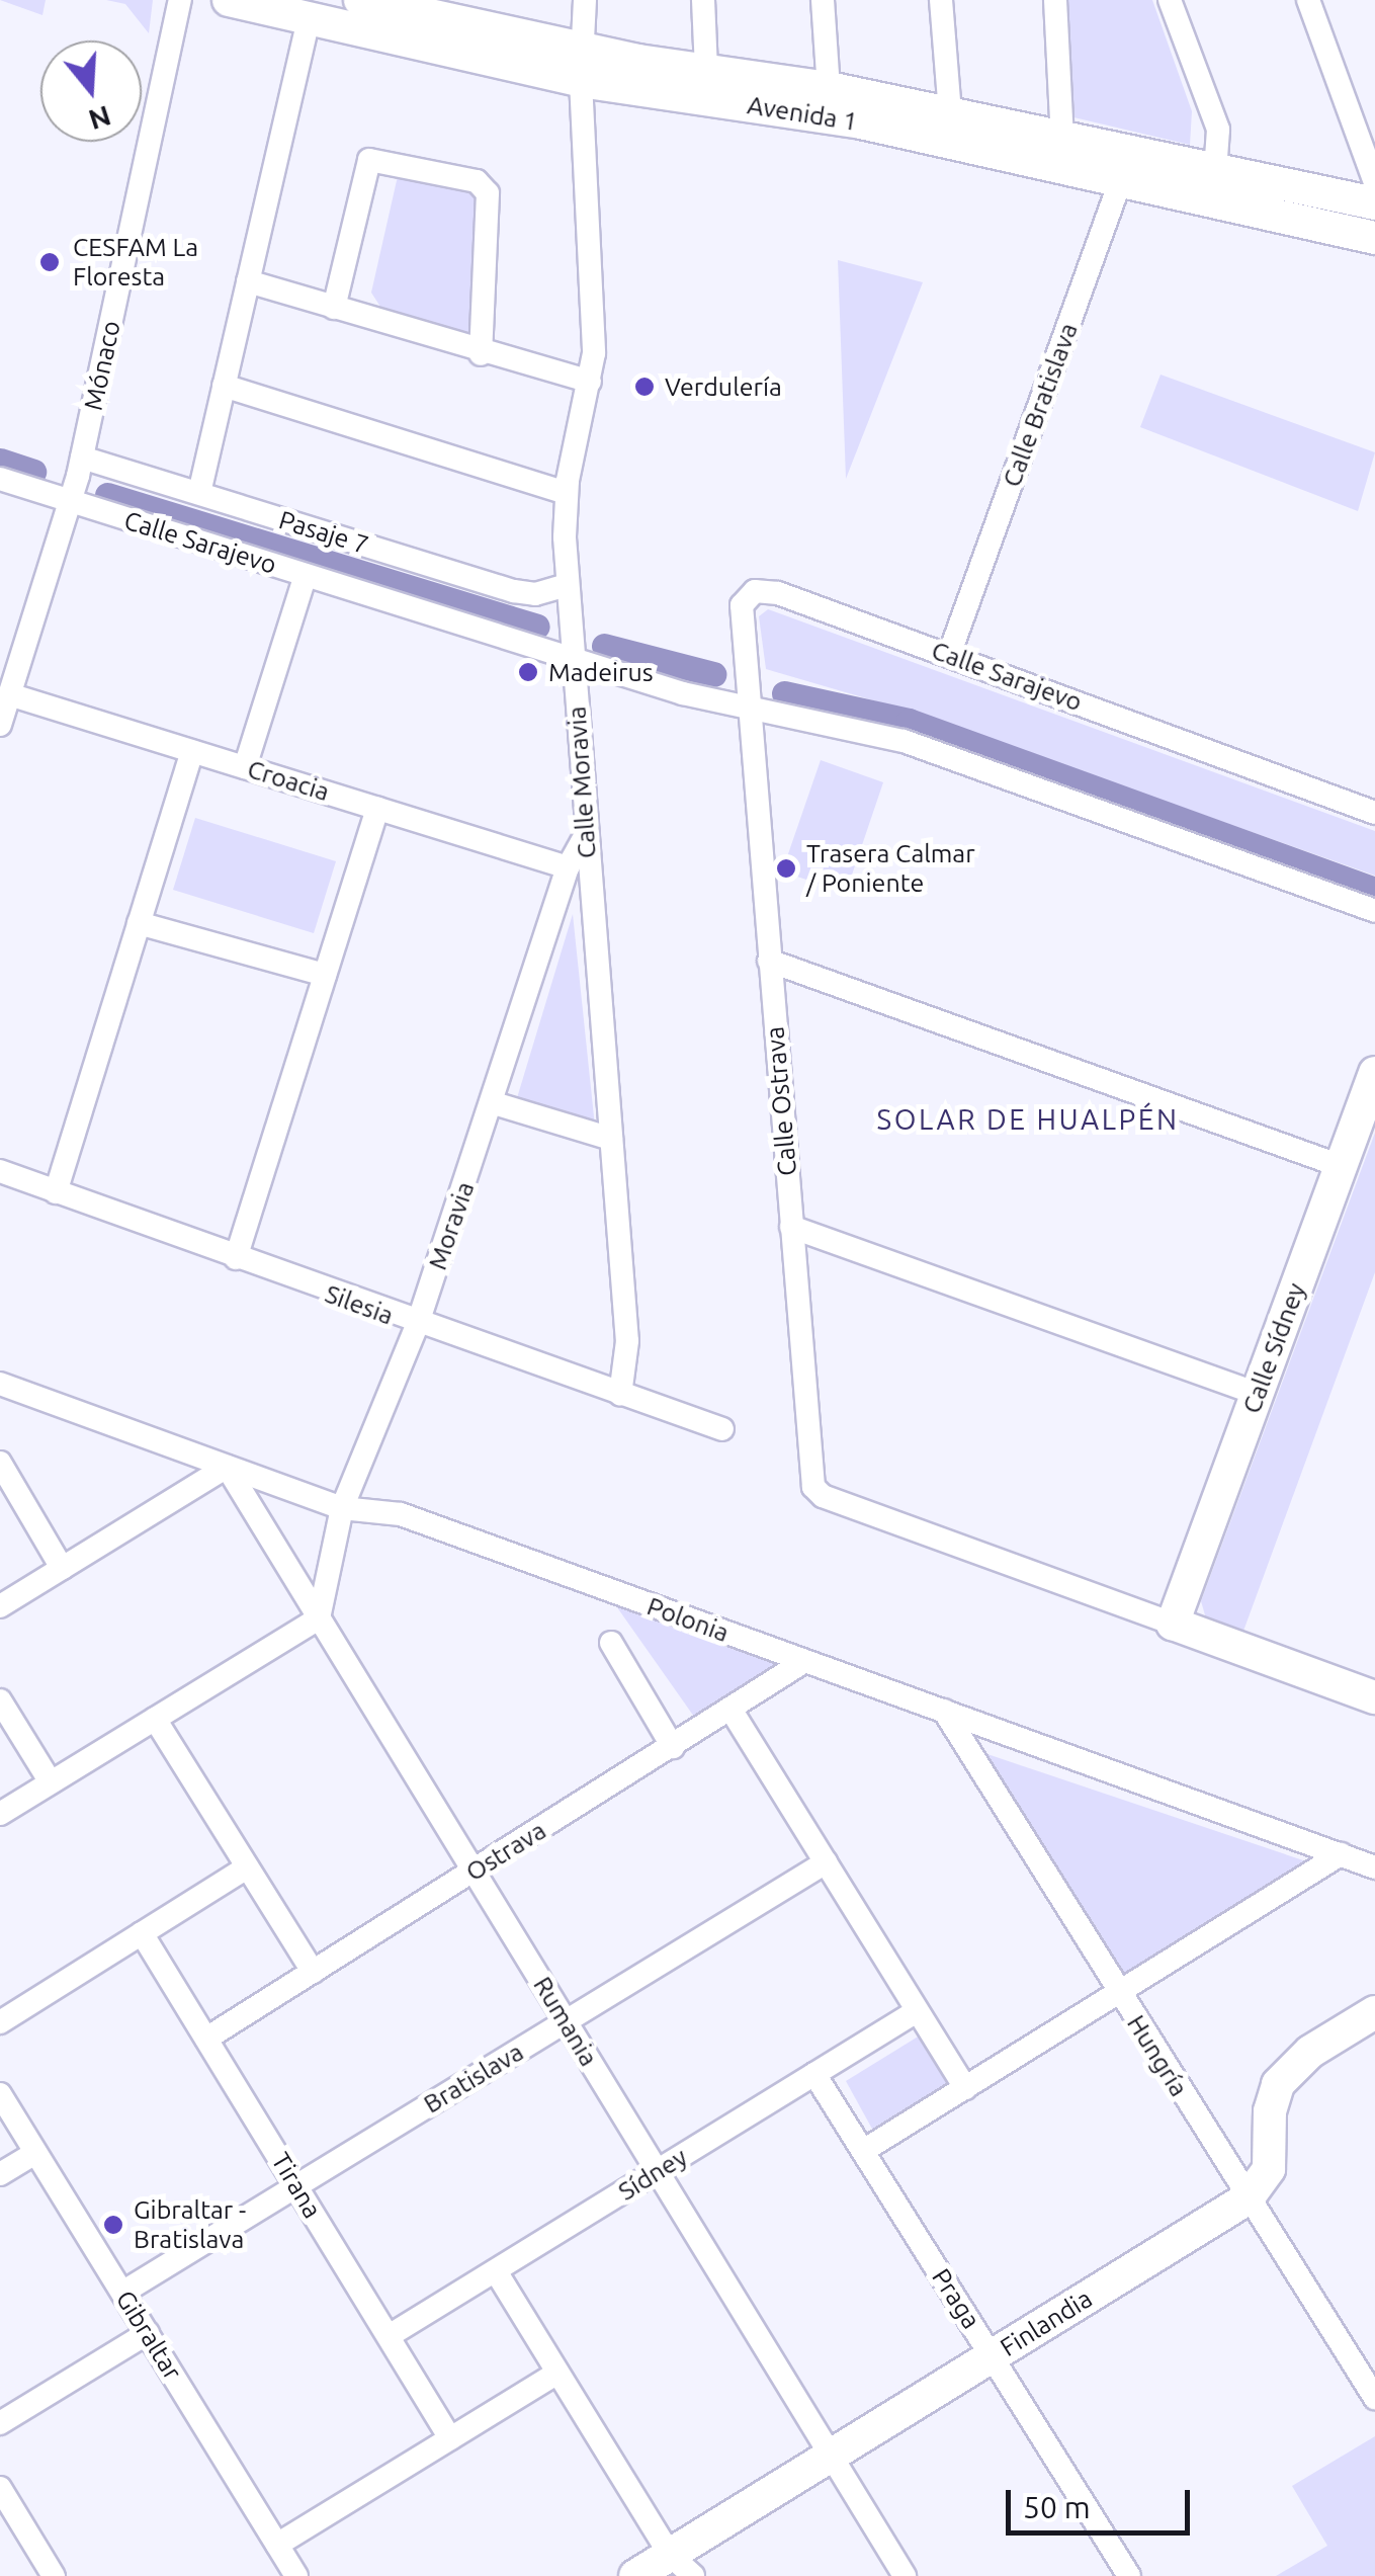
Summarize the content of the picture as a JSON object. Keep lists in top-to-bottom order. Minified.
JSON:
{"streets":{"street":["Avenida 1","Mónaco","Calle Bratislava","Pasaje 7","Calle Sarajevo","Croacia","Calle Moravia","Calle Ostrava","Moravia","Silesia","Calle Sídney","Polonia","Ostrava","Rumania","Hungría","Bratislava","Sídney","Tirana","Praga","Finlandia","Gibraltar"]},"crossings":[["Avenida 1","Calle Bratislava"],["Avenida 1","Calle Moravia"],["Mónaco","Pasaje 7"],["Mónaco","Calle Sarajevo"],["Mónaco","Croacia"],["Calle Bratislava","Calle Sarajevo"],["Pasaje 7","Calle Moravia"],["Calle Sarajevo","Calle Moravia"],["Calle Sarajevo","Calle Ostrava"],["Croacia","Moravia"],["Calle Moravia","Moravia"],["Calle Moravia","Silesia"],["Calle Ostrava","Calle Sídney"],["Moravia","Silesia"],["Moravia","Polonia"],["Moravia","Rumania"],["Polonia","Ostrava"],["Polonia","Rumania"],["Polonia","Hungría"],["Ostrava","Rumania"],["Ostrava","Tirana"],["Rumania","Bratislava"],["Rumania","Sídney"],["Rumania","Finlandia"],["Hungría","Finlandia"],["Bratislava","Tirana"],["Bratislava","Gibraltar"],["Sídney","Tirana"],["Sídney","Praga"],["Praga","Finlandia"]],"districts":["SOLAR DE HUALPÉN"],"places":["CESFAM La Floresta","Verdulería","Madeirus","Trasera Calmar / Poniente","Gibraltar - Bratislava"],"scale_bar":"50 m","north":"bottom"}
